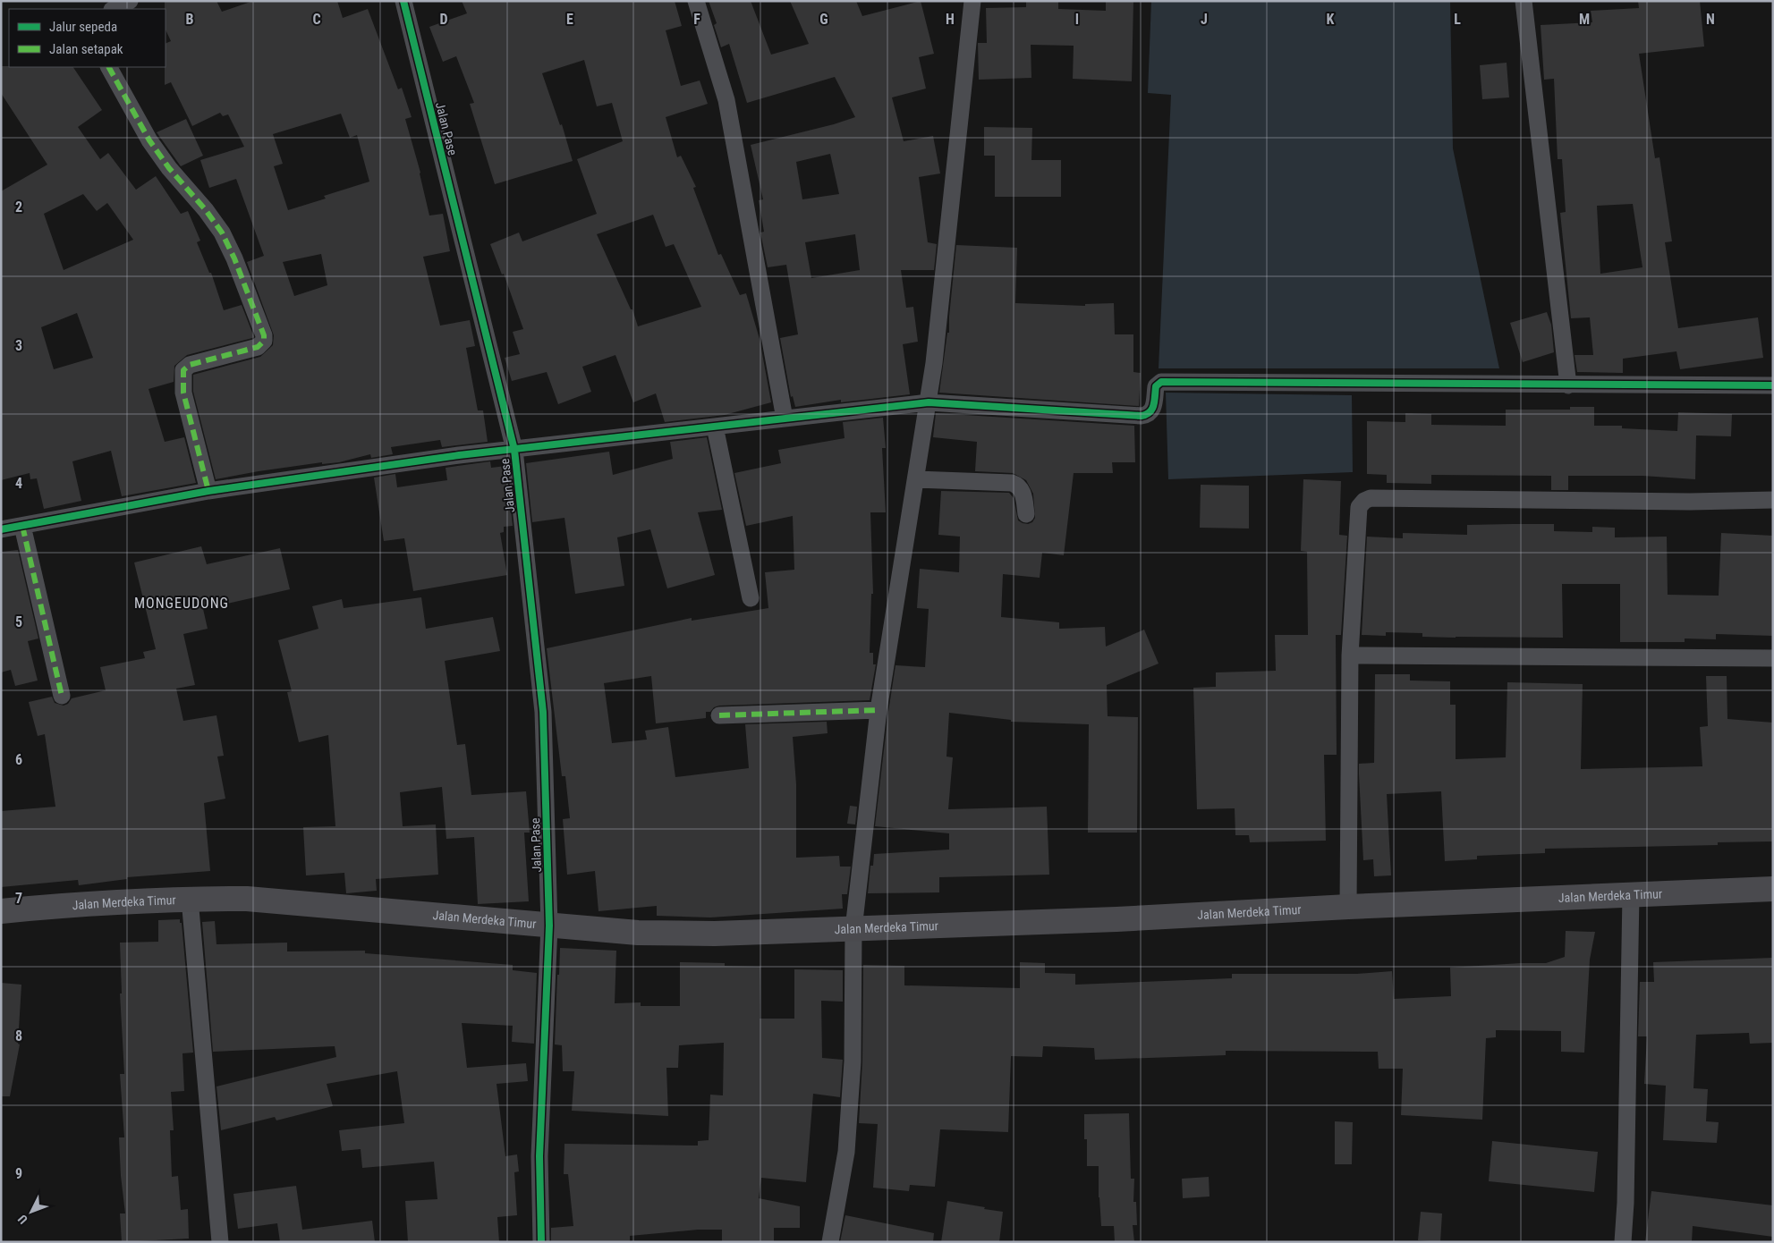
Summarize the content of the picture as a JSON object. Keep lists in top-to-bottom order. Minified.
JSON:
{"streets":{"main road":["Jalan Merdeka Timur"],"street":["Jalan Pase"]},"crossings":[["Jalan Pase","Jalan Merdeka Timur"]],"districts":["MONGEUDONG"],"legend":["Jalur sepeda","Jalan setapak"],"north":"bottom left","grid":{"columns":["B","C","D","E","F","G","H","I","J","K","L","M","N"],"rows":["2","3","4","5","6","7","8","9"]}}
